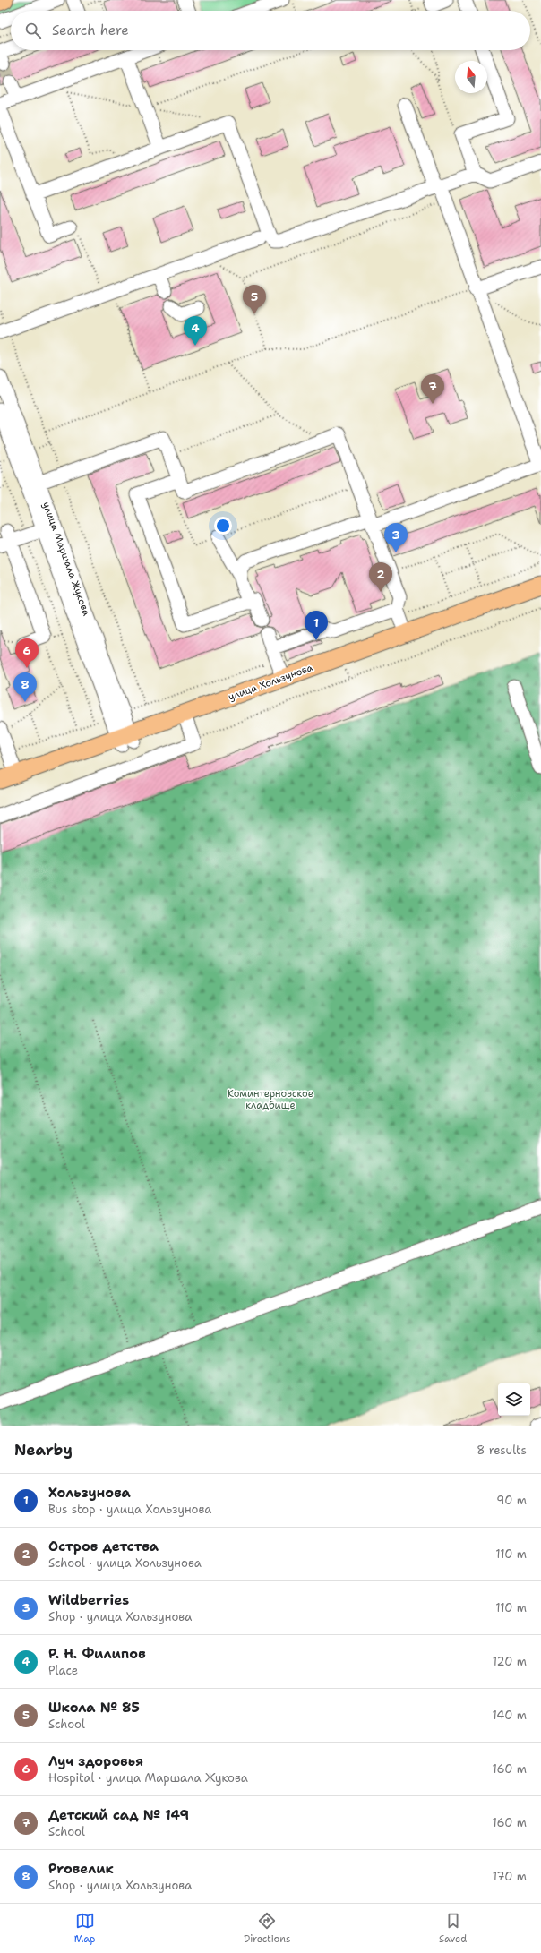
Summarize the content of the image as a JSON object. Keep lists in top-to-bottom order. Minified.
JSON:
{"streets":{"main road":["улица Хользунова"],"street":["улица Маршала Жукова"]},"crossings":[["улица Маршала Жукова","улица Хользунова"]],"parks":["Коминтерновское кладбище"],"north":"top","page":{"search":"Search here","pins":["5","4","7","3","2","1","6","8"],"heading":["Nearby","8 results"],"list":[{"mark":"1","name":"Хользунова","note":"Bus stop · улица Хользунова","value":"90 m"},{"mark":"2","name":"Остров детства","note":"School · улица Хользунова","value":"110 m"},{"mark":"3","name":"Wildberries","note":"Shop · улица Хользунова","value":"110 m"},{"mark":"4","name":"Р. Н. Филипов","note":"Place","value":"120 m"},{"mark":"5","name":"Школа № 85","note":"School","value":"140 m"},{"mark":"6","name":"Луч здоровья","note":"Hospital · улица Маршала Жукова","value":"160 m"},{"mark":"7","name":"Детский сад № 149","note":"School","value":"160 m"},{"mark":"8","name":"Proвелик","note":"Shop · улица Хользунова","value":"170 m"}],"nav":["Map","Directions","Saved"]}}
